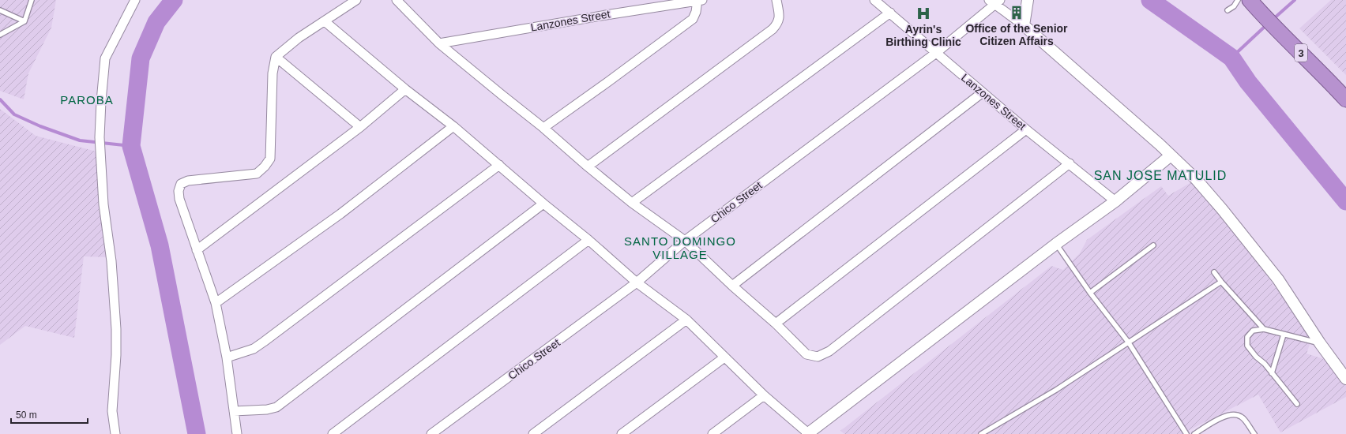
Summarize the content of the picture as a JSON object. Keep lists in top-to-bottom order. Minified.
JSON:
{"streets":{"highway":["3"],"street":["Lanzones Street","Chico Street"]},"crossings":[["Lanzones Street","Chico Street"]],"districts":["PAROBA","SAN JOSE MATULID","SANTO DOMINGO VILLAGE"],"places":{"building":["Office of the Senior Citizen Affairs"],"hospital":["Ayrin's Birthing Clinic"]},"scale_bar":"50 m"}
